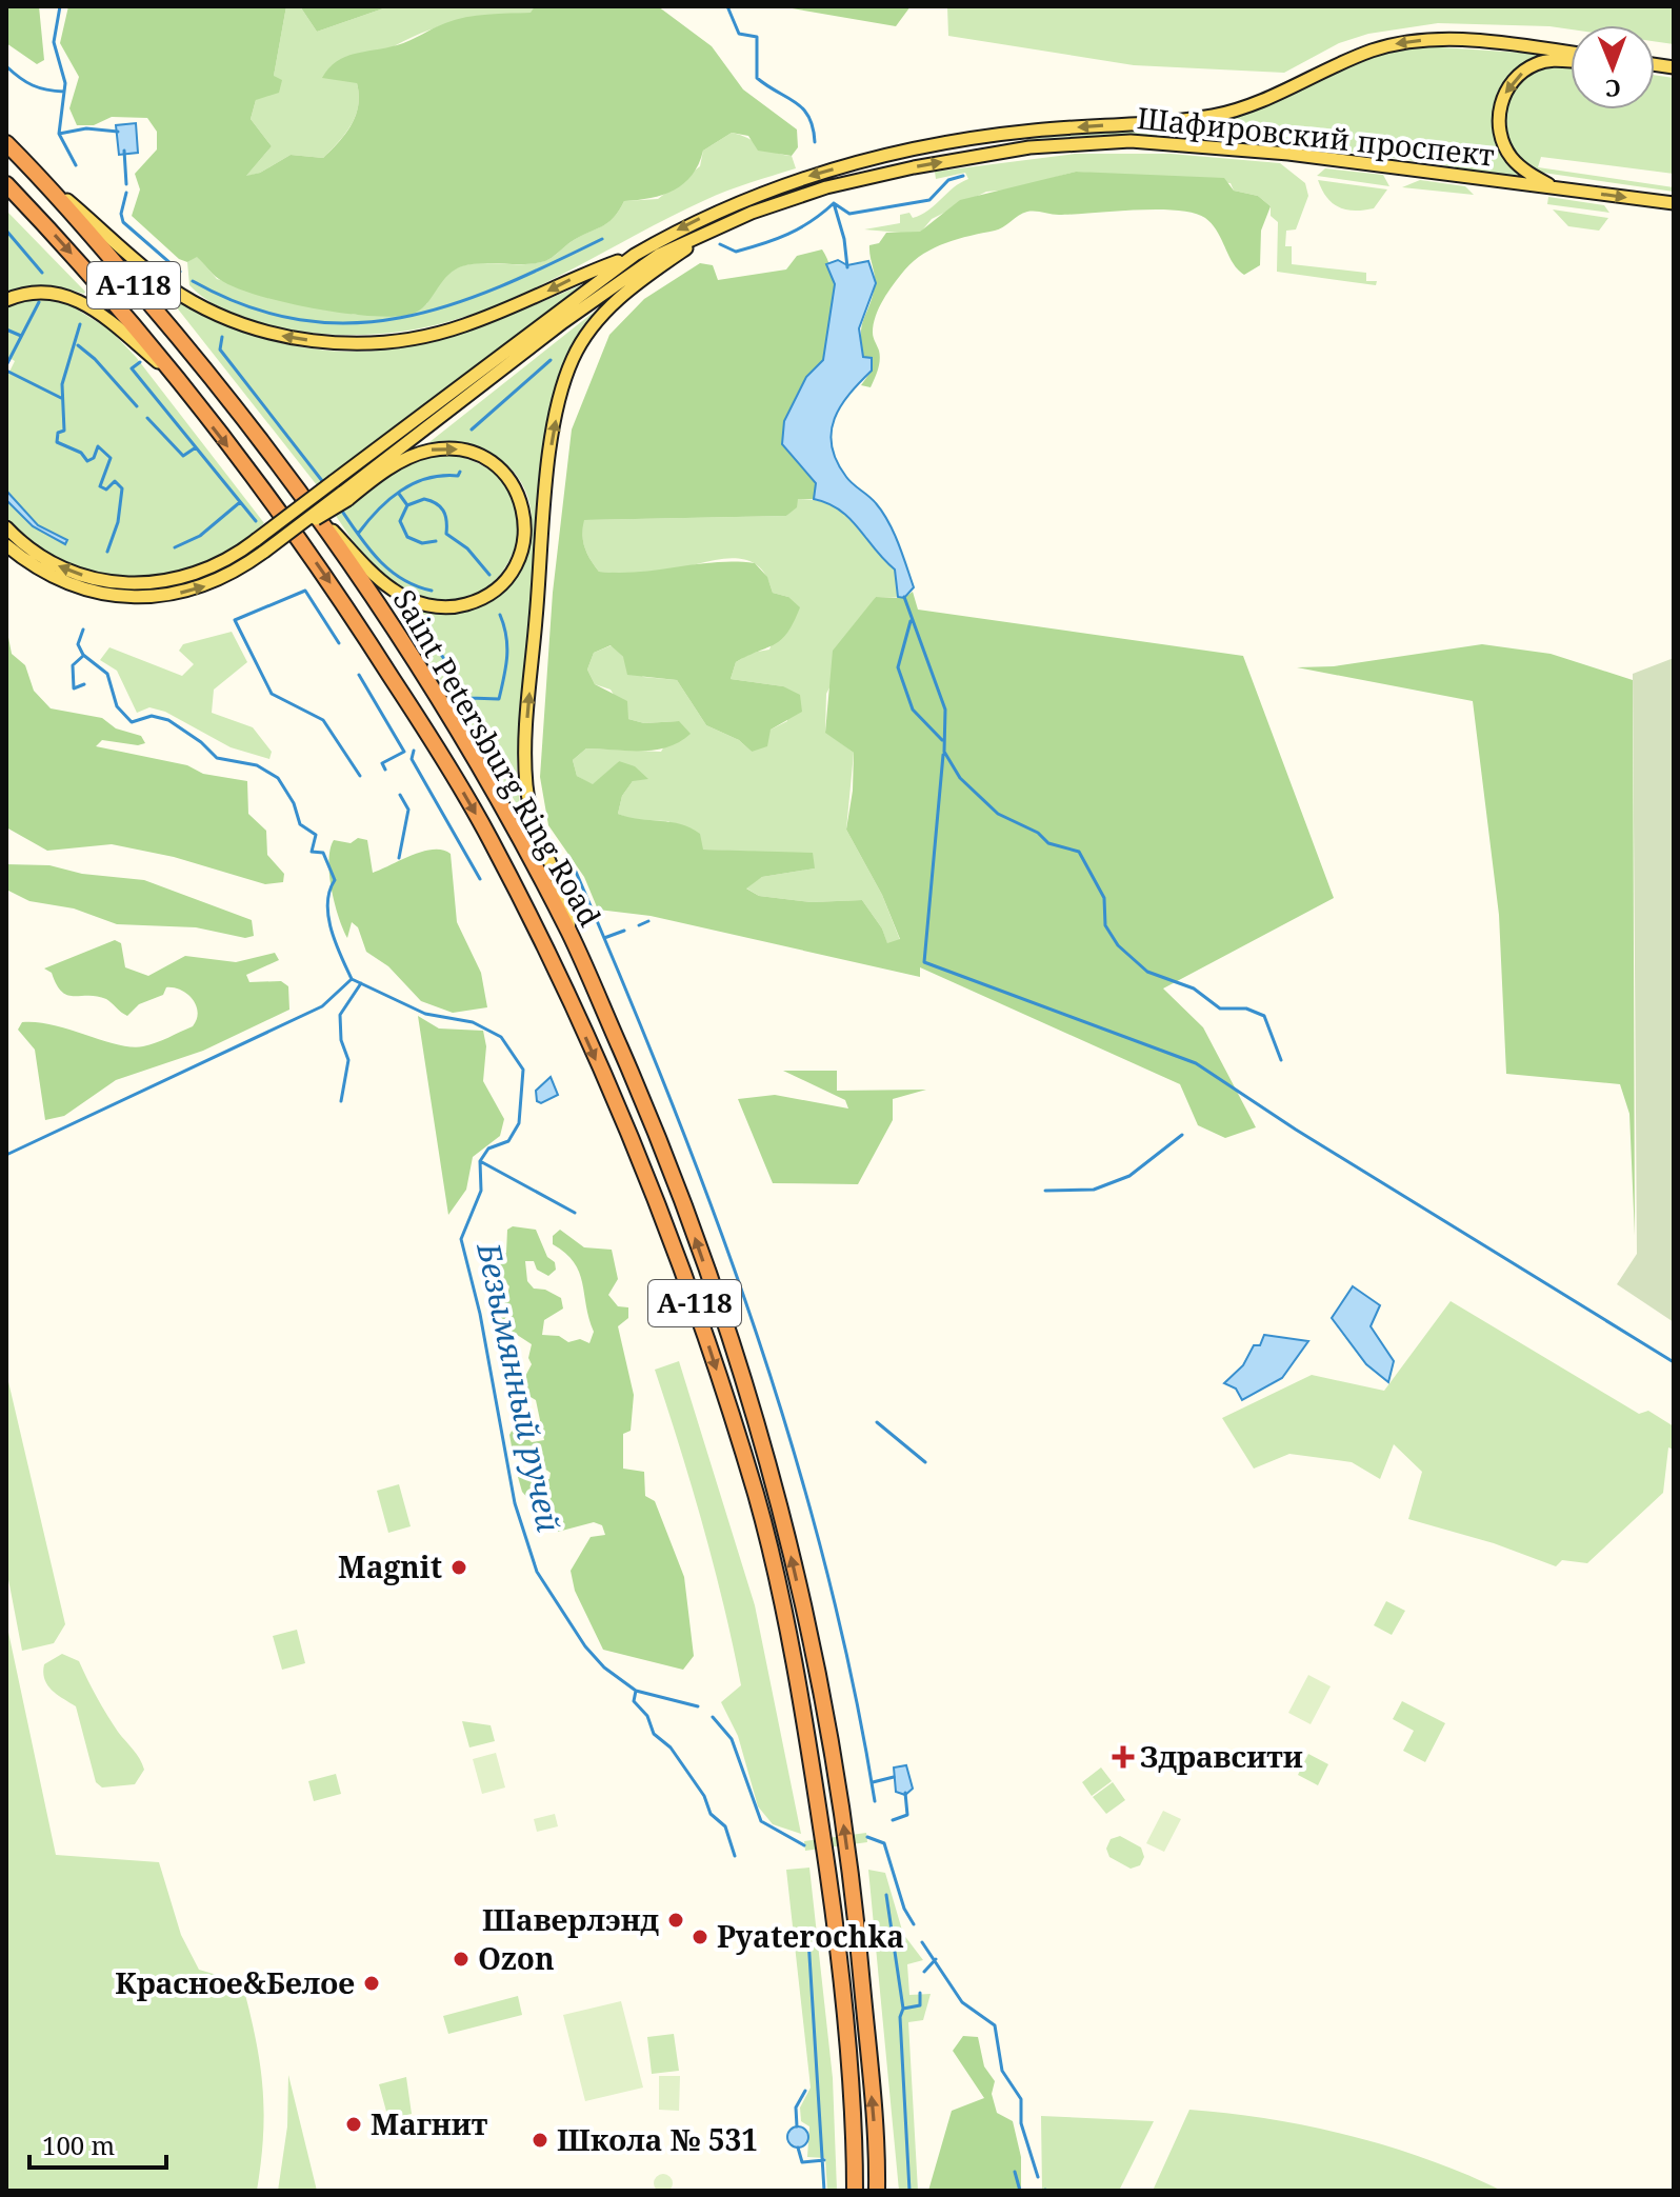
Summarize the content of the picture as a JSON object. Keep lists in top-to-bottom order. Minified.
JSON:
{"streets":{"highway":["А-118","Saint Petersburg Ring Road"],"main road":["Шафировский проспект"]},"water":["Безымянный ручей"],"places":{"other":["Magnit","Шаверлэнд","Pyaterochka","Ozon","Красное&Белое","Магнит","Школа № 531"],"health":["Здравсити"]},"scale_bar":"100 m","north":"bottom"}
